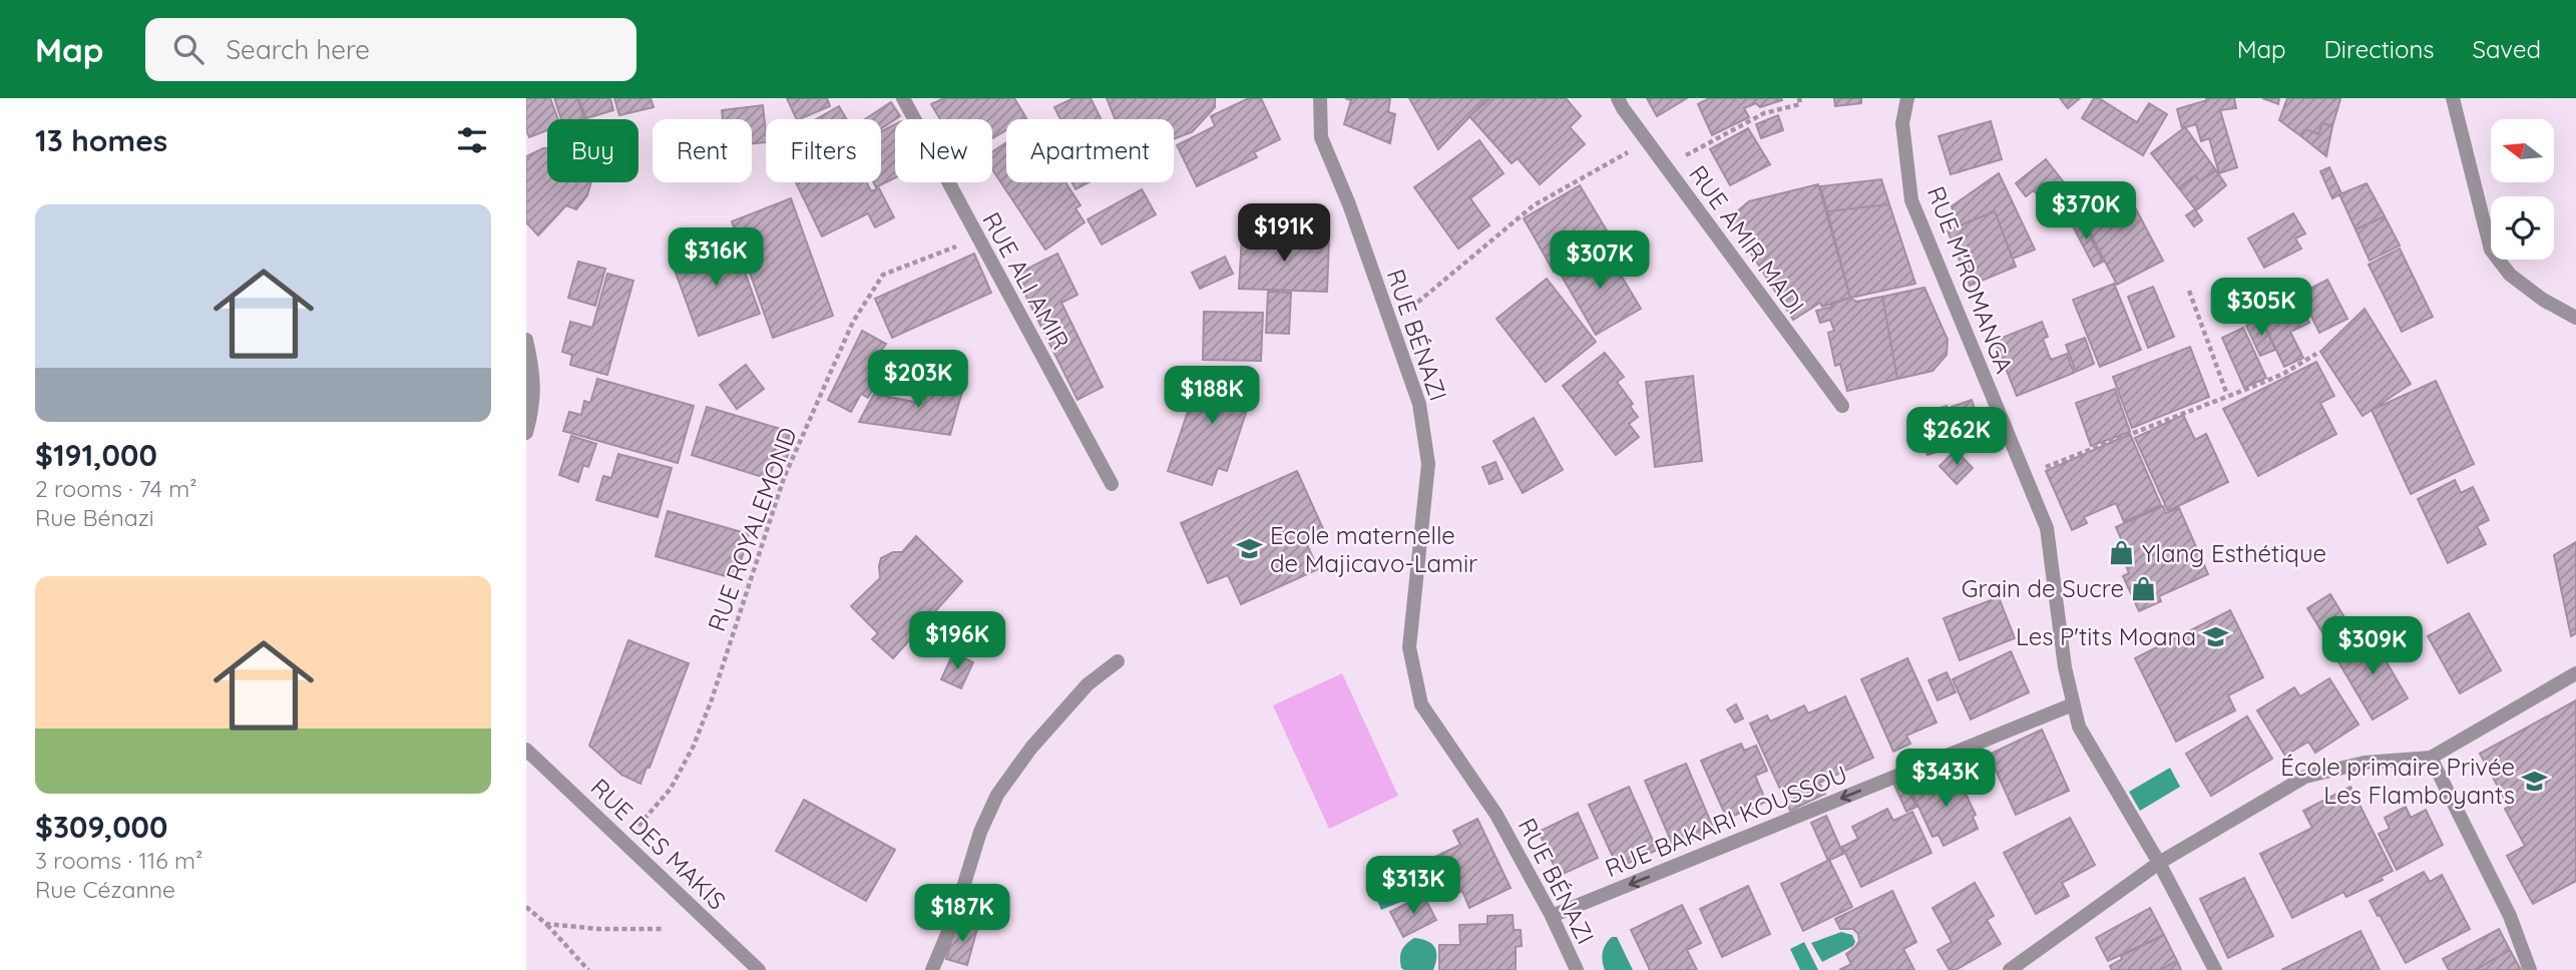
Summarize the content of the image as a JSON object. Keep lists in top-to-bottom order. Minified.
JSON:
{"streets":{"street":["RUE AMIR MADI","RUE M'ROMANGA","RUE ALI AMIR","RUE BÉNAZI","RUE BAKARI KOUSSOU","RUE DES MAKIS"],"path":["RUE ROYALEMOND"]},"crossings":[["RUE M'ROMANGA","RUE BAKARI KOUSSOU"],["RUE ALI AMIR","RUE ROYALEMOND"],["RUE BÉNAZI","RUE BAKARI KOUSSOU"],["RUE ROYALEMOND","RUE DES MAKIS"]],"one_way":["RUE BAKARI KOUSSOU"],"places":{"school or university":["Ecole maternelle de Majicavo-Lamir","Les P'tits Moana","École primaire Privée Les Flamboyants"],"shop":["Ylang Esthétique","Grain de Sucre"]},"north":"left","page":{"header":"Map","search":"Search here","nav":["Map","Directions","Saved"],"heading":"13 homes","chip":["Buy","Rent","Filters","New","Apartment"],"price":["$370K","$191K","$316K","$307K","$305K","$203K","$188K","$262K","$196K","$309K","$343K","$313K","$187K"],"list":[{"name":"$191,000","note":"2 rooms · 74 m² · Rue Bénazi"},{"name":"$309,000","note":"3 rooms · 116 m² · Rue Cézanne"}]}}
